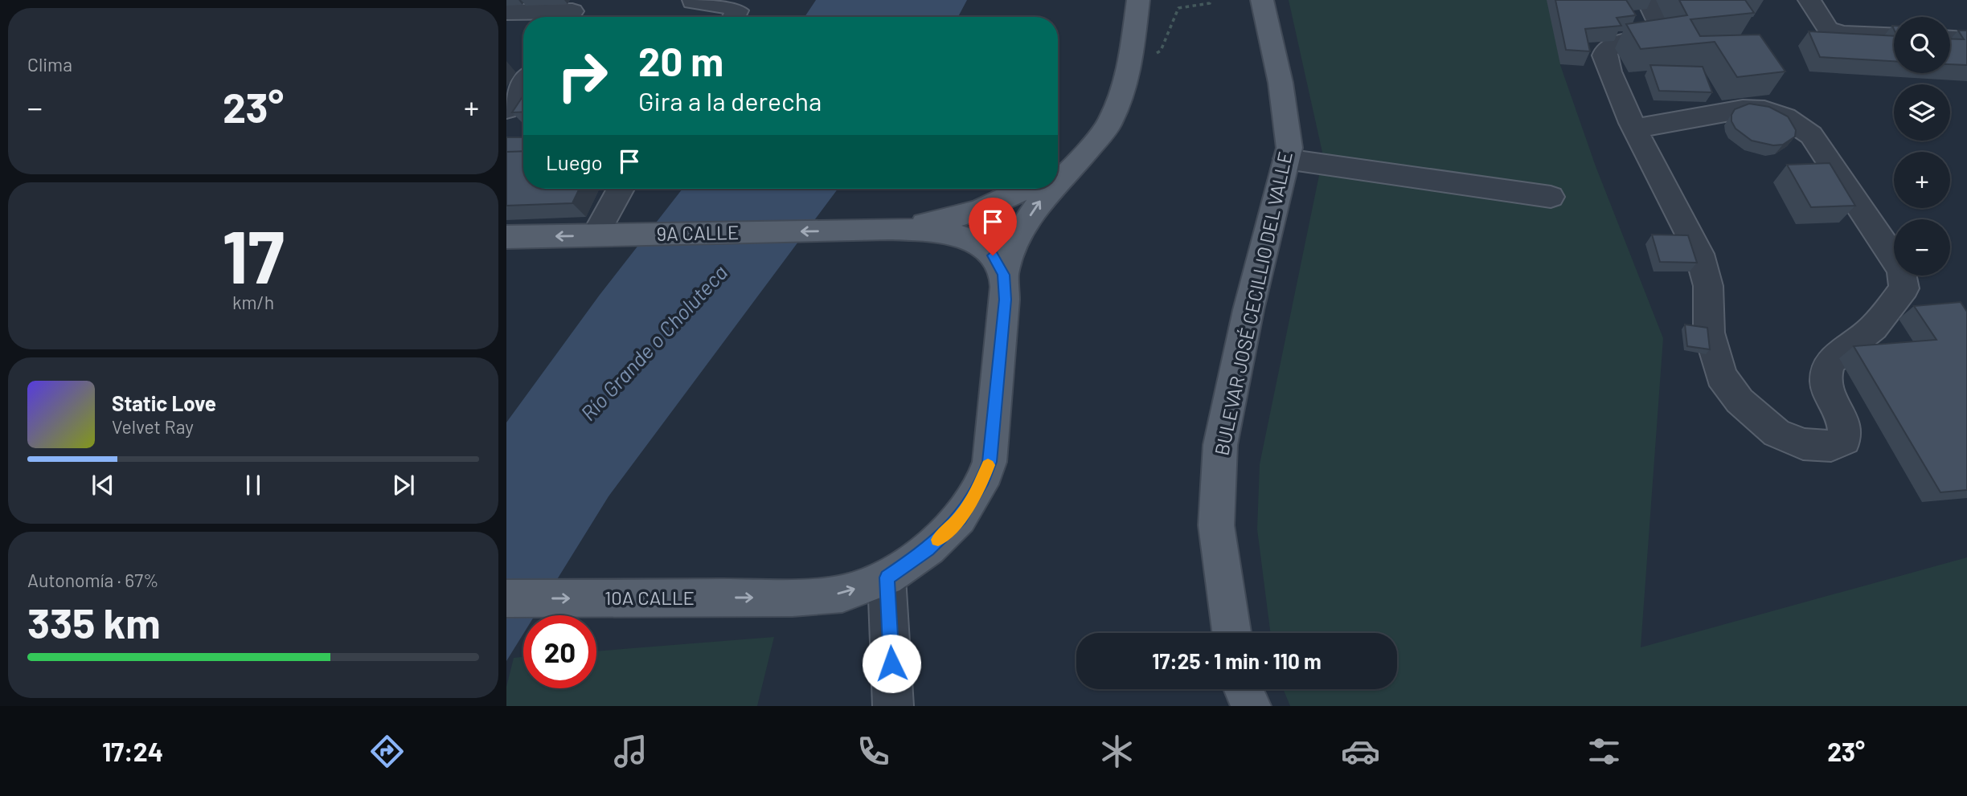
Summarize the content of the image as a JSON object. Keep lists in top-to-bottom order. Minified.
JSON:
{"streets":{"main road":["9A CALLE","BULEVAR JOSÉ CECILLIO DEL VALLE","10A CALLE"]},"one_way":["9A CALLE","10A CALLE"],"water":["Río Grande o Choluteca"],"page":{"tile":["Clima",["17","km/h"],["Autonomía · 67%","335 km"]],"map_buttons":["+","−"],"turn":["20 m","Gira a la derecha"],"heat":["−","23°","+"],"then":"Luego","song":["Static Love","Velvet Ray"],"limit":"20","trip":"17:25 · 1 min · 110 m","tabs":["17:24","23°"]}}
